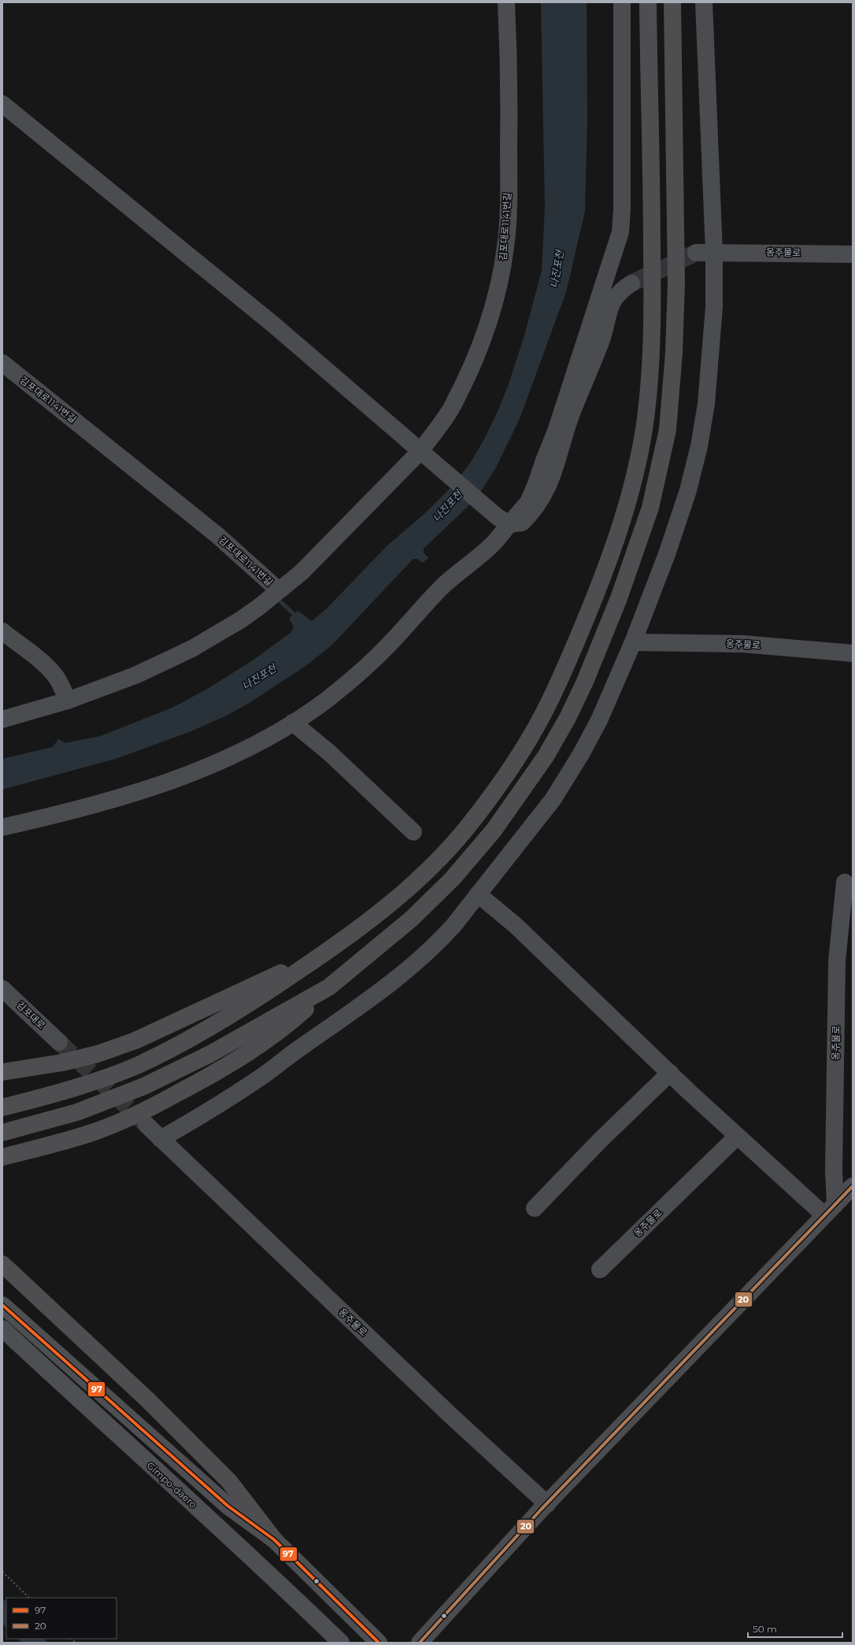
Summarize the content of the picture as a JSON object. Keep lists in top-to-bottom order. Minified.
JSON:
{"streets":{"main road":["Gimpo-daero"],"street":["김포대로1141번길","옹주물로","김포대로"]},"water":["나진포천"],"lines":["transit line 20","transit line 97"],"legend":["97","20"],"scale_bar":"50 m"}
